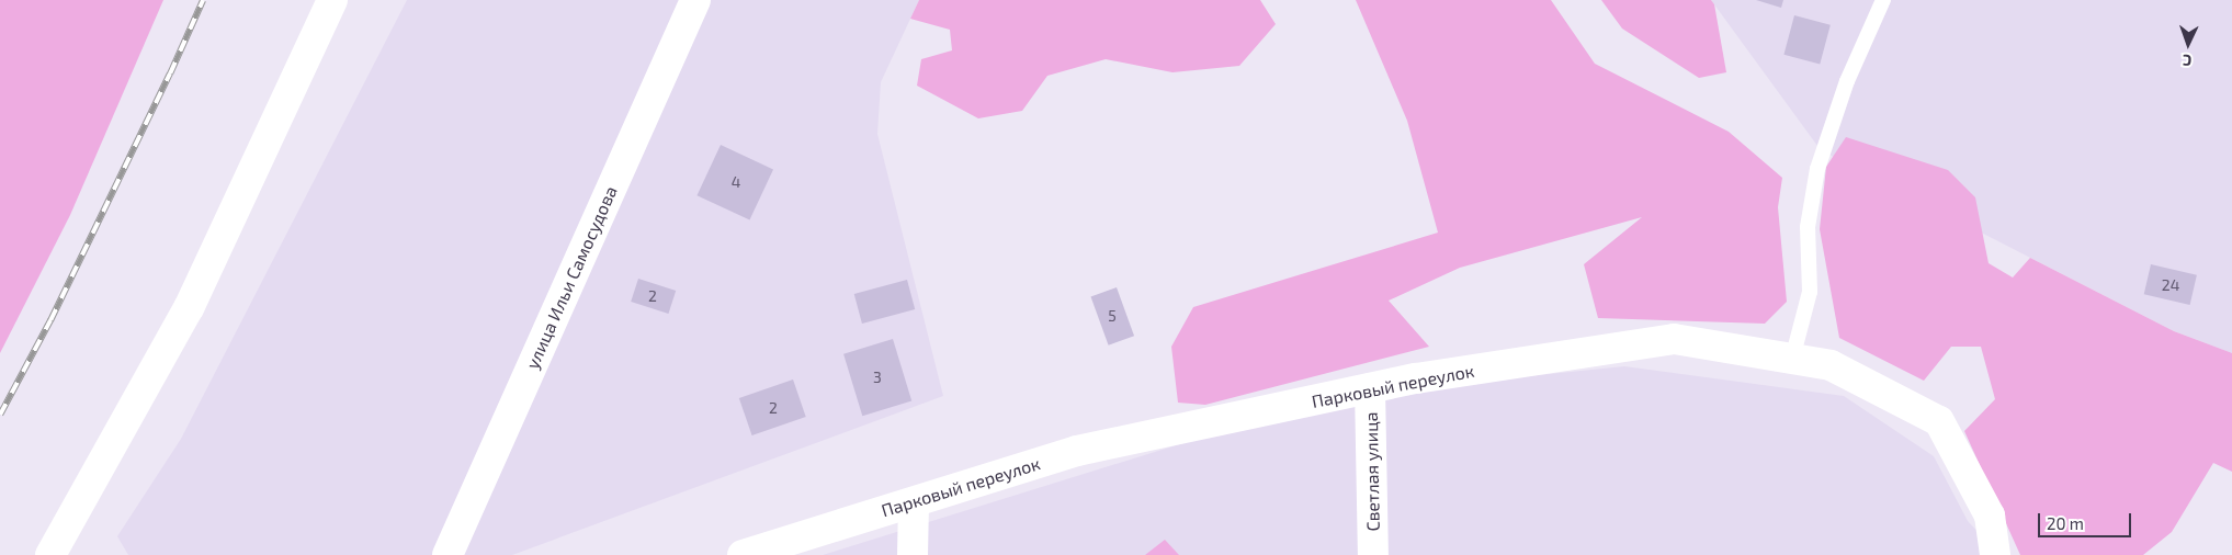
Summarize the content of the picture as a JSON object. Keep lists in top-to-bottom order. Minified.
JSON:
{"streets":{"street":["улица Ильи Самосудова","Парковый переулок","Светлая улица"]},"crossings":[["Парковый переулок","Светлая улица"]],"house_numbers":["4","24","2","5","3","2"],"scale_bar":"20 m","north":"bottom"}
